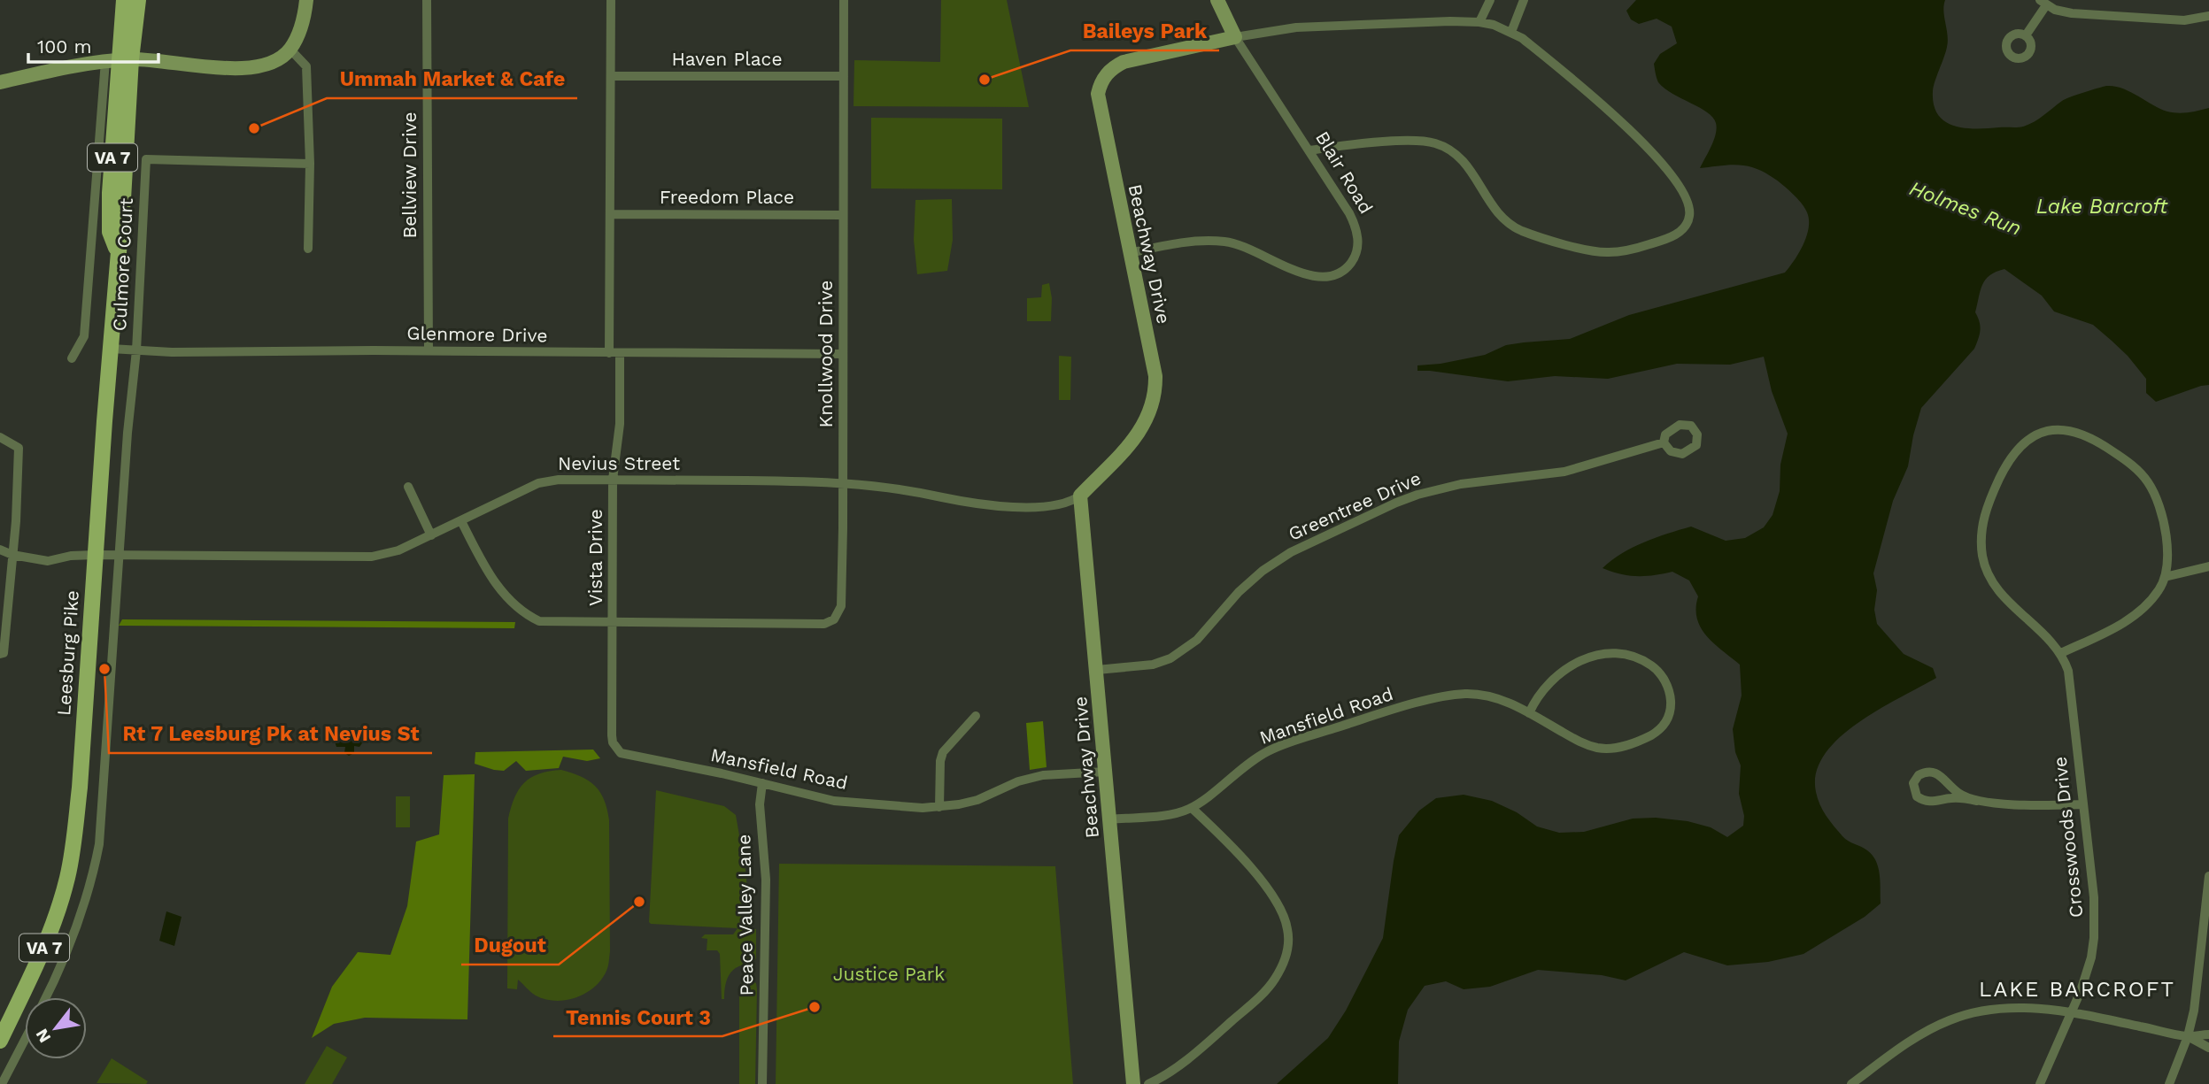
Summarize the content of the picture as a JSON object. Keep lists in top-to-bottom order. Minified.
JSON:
{"streets":{"main road":["VA 7","Leesburg Pike"],"street":["Haven Place","Blair Road","Bellview Drive","Freedom Place","Beachway Drive","Culmore Court","Glenmore Drive","Knollwood Drive","Nevius Street","Greentree Drive","Vista Drive","Mansfield Road","Crosswoods Drive","Peace Valley Lane"]},"crossings":[["Haven Place","Knollwood Drive"],["Haven Place","Vista Drive"],["Blair Road","Beachway Drive"],["Bellview Drive","Glenmore Drive"],["Freedom Place","Knollwood Drive"],["Freedom Place","Vista Drive"],["Beachway Drive","Nevius Street"],["Beachway Drive","Greentree Drive"],["Beachway Drive","Mansfield Road"],["Culmore Court","Glenmore Drive"],["Glenmore Drive","Knollwood Drive"],["Glenmore Drive","Vista Drive"],["Glenmore Drive","Leesburg Pike"],["Knollwood Drive","Nevius Street"],["Knollwood Drive","Vista Drive"],["Nevius Street","Vista Drive"],["Nevius Street","Leesburg Pike"],["Vista Drive","Mansfield Road"],["Mansfield Road","Peace Valley Lane"]],"districts":["LAKE BARCROFT"],"water":["Lake Barcroft","Holmes Run"],"parks":["Justice Park"],"places":["Baileys Park","Ummah Market & Cafe","Rt 7 Leesburg Pk at Nevius St","Dugout","Tennis Court 3"],"scale_bar":"100 m","north":"bottom left"}
